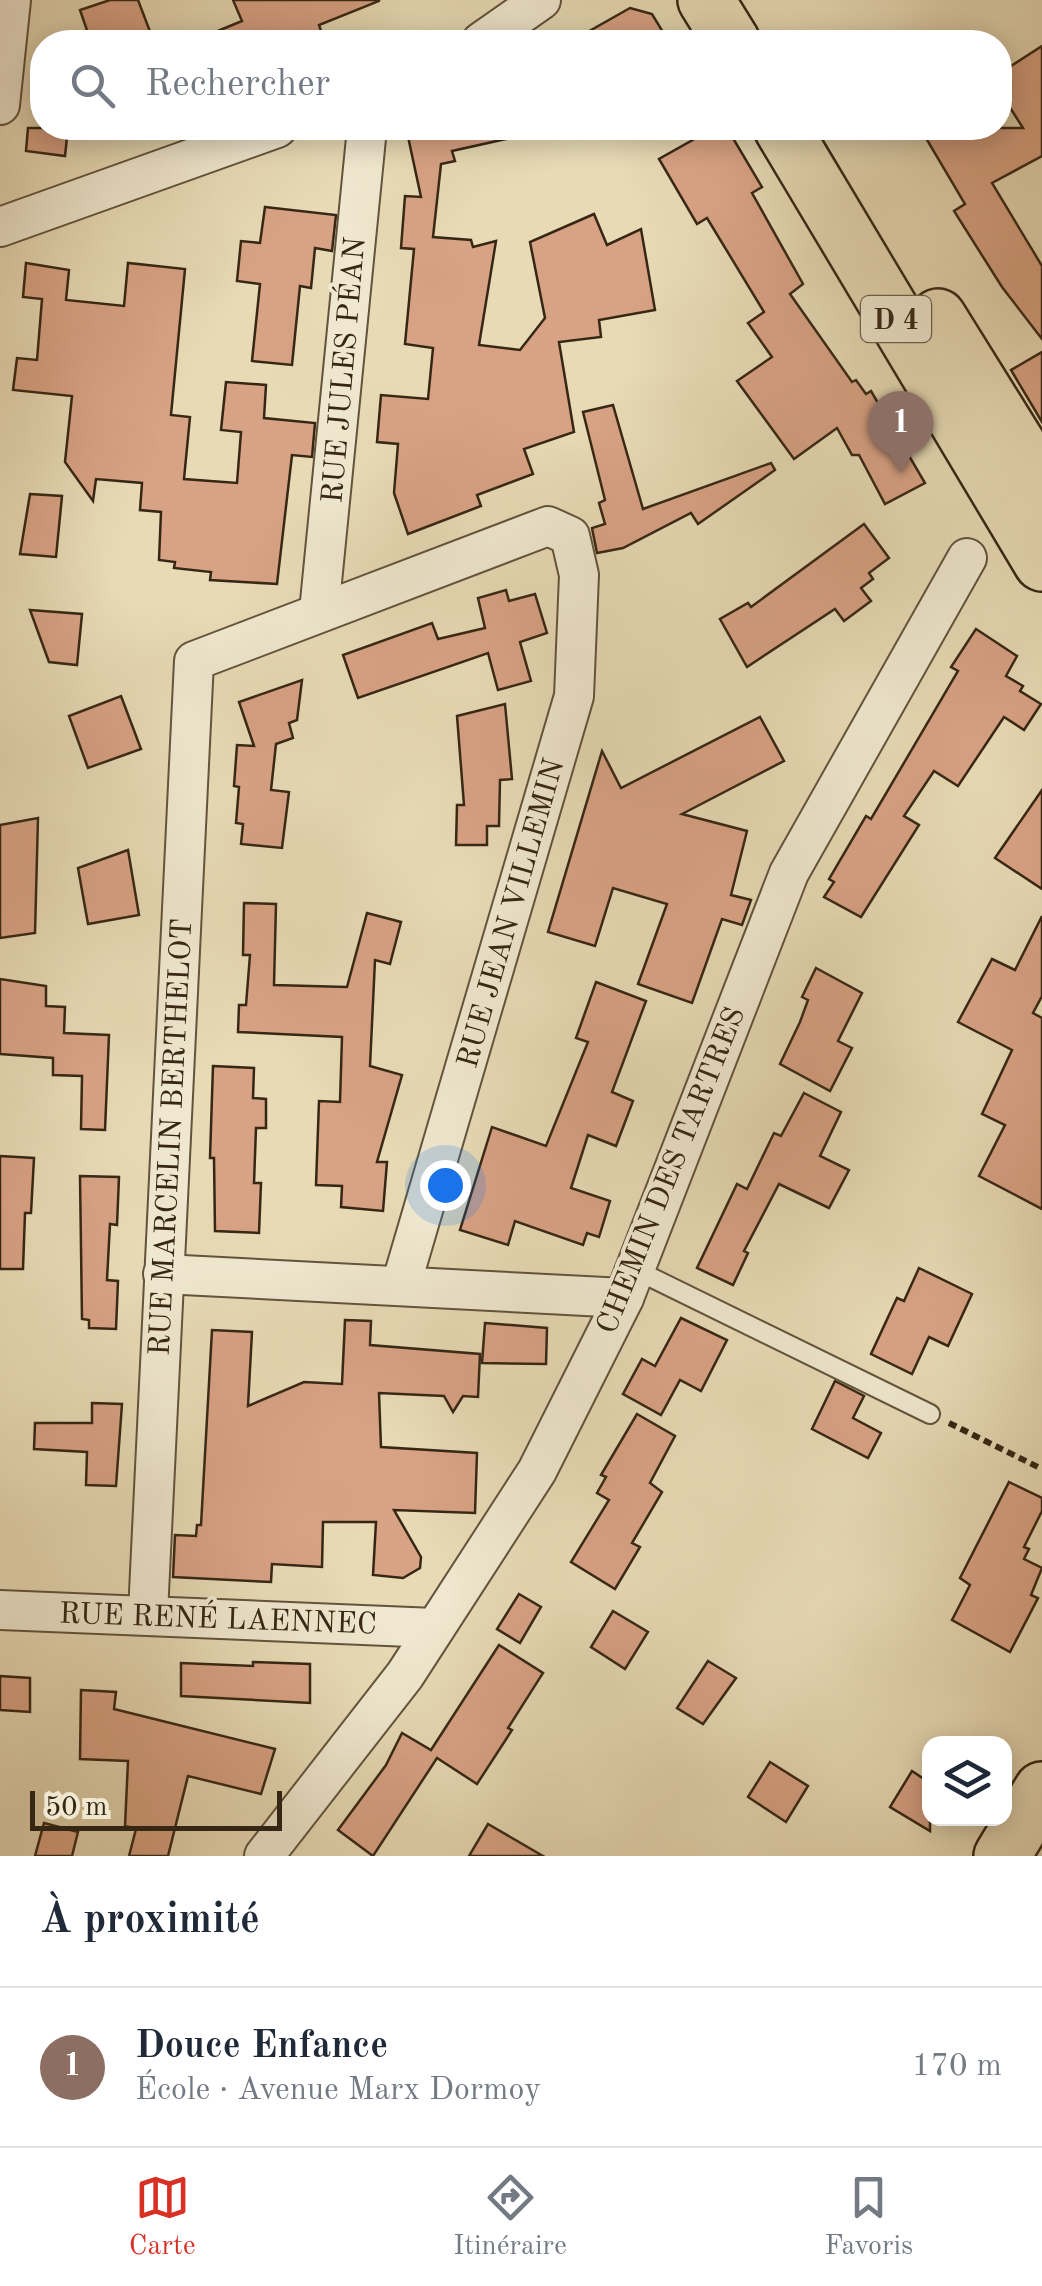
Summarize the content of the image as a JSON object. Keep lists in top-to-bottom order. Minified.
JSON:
{"streets":{"main road":["D 4"],"street":["RUE JULES PÉAN","RUE JEAN VILLEMIN","RUE MARCELIN BERTHELOT","CHEMIN DES TARTRES","RUE RENÉ LAENNEC"]},"crossings":[["RUE JULES PÉAN","RUE JEAN VILLEMIN"],["RUE JULES PÉAN","RUE MARCELIN BERTHELOT"],["RUE JEAN VILLEMIN","RUE MARCELIN BERTHELOT"],["RUE MARCELIN BERTHELOT","RUE RENÉ LAENNEC"],["CHEMIN DES TARTRES","RUE RENÉ LAENNEC"]],"scale_bar":"50 m","page":{"search":"Rechercher","pins":"1","scale":"50 m","heading":"À proximité","list":[{"mark":"1","name":"Douce Enfance","note":"École · Avenue Marx Dormoy","value":"170 m"}],"nav":["Carte","Itinéraire","Favoris"]}}
